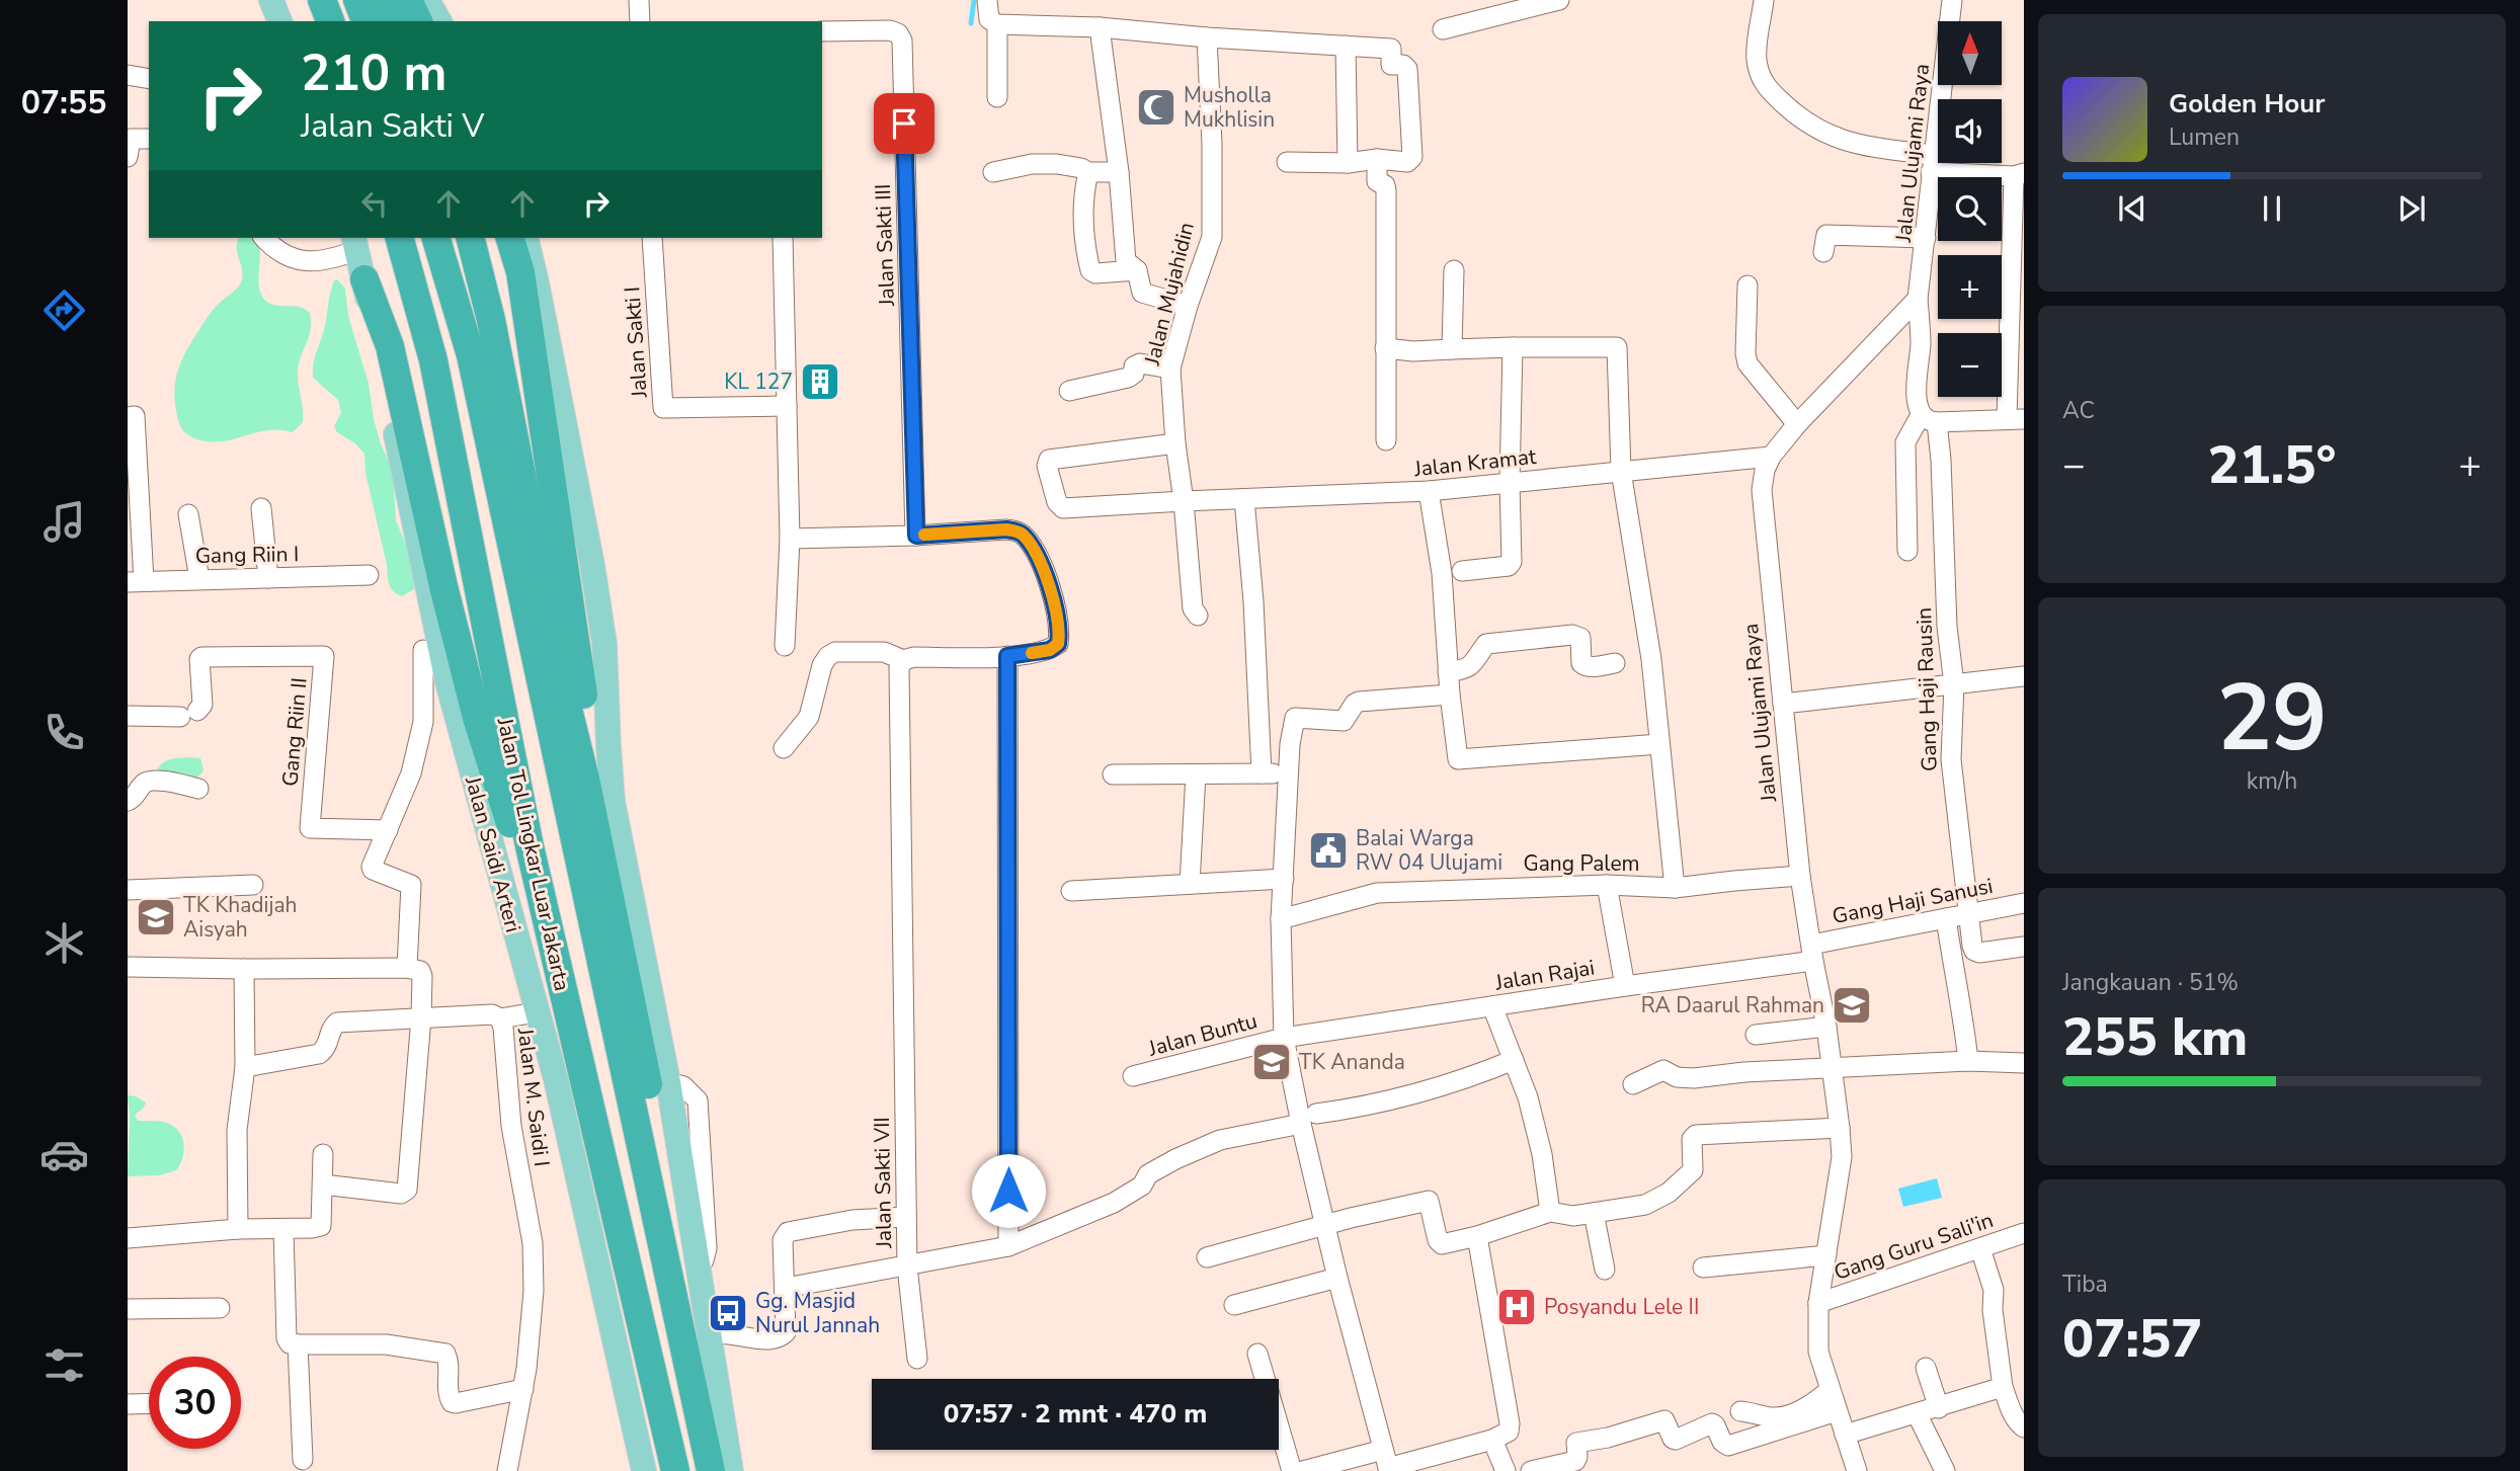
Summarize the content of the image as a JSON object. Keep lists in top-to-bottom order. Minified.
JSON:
{"streets":{"highway":["Jalan Tol Lingkar Luar Jakarta"],"main road":["Jalan Saidi Arteri"],"street":["Jalan Ulujami Raya","Jalan Sakti III","Jalan Mujahidin","Jalan Sakti I","Jalan Kramat","Gang Riin I","Gang Haji Rausin","Gang Riin II","Gang Palem","Gang Haji Sanusi","Jalan Rajai","Jalan Buntu","Jalan M. Saidi I","Jalan Sakti VII","Gang Guru Sali'in"]},"crossings":[["Jalan Ulujami Raya","Jalan Kramat"],["Jalan Ulujami Raya","Gang Haji Rausin"],["Jalan Ulujami Raya","Gang Palem"],["Jalan Ulujami Raya","Gang Haji Sanusi"],["Jalan Ulujami Raya","Jalan Rajai"],["Jalan Ulujami Raya","Gang Guru Sali'in"],["Jalan Mujahidin","Jalan Kramat"],["Gang Haji Rausin","Gang Haji Sanusi"],["Gang Haji Sanusi","Jalan Rajai"],["Jalan Rajai","Jalan Buntu"]],"places":{"mosque":["Musholla Mukhlisin"],"building":["KL 127"],"public building":["Balai Warga RW 04 Ulujami"],"school or university":["TK Khadijah Aisyah","RA Daarul Rahman","TK Ananda"],"hospital":["Posyandu Lele II"],"bus stop":["Gg. Masjid Nurul Jannah"]},"north":"top","page":{"tabs":"07:55","map_buttons":["+","−"],"turn":["210 m","Jalan Sakti V"],"song":["Golden Hour","Lumen"],"tile":["AC",["29","km/h"],["Jangkauan · 51%","255 km"],["Tiba","07:57"]],"heat":["−","21.5°","+"],"limit":"30","trip":"07:57 · 2 mnt · 470 m"}}
